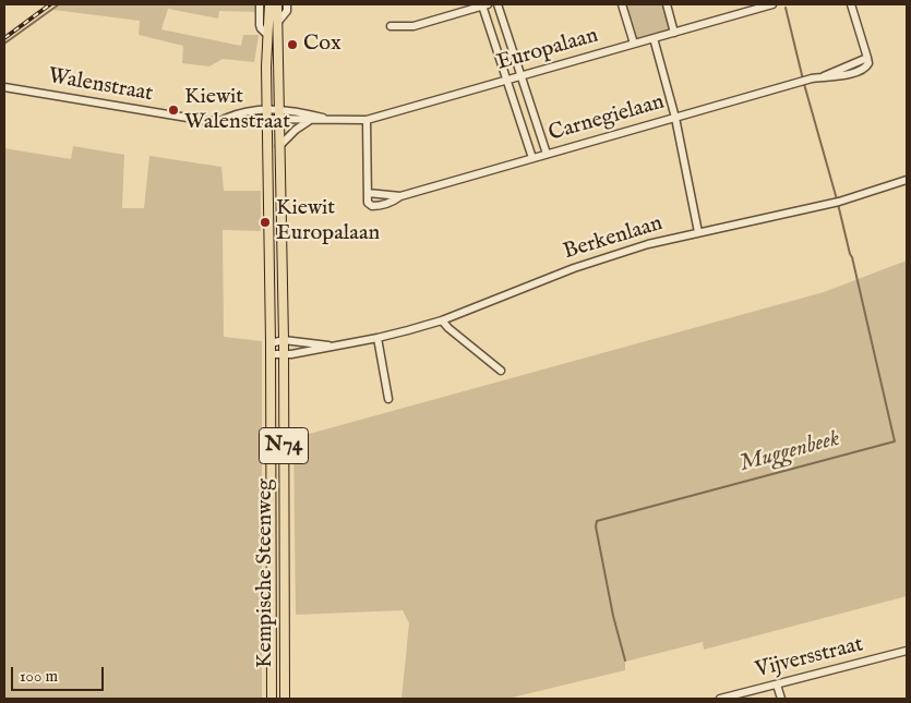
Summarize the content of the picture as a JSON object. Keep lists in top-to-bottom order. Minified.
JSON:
{"streets":{"main road":["N74","Kempische Steenweg"],"street":["Europalaan","Walenstraat","Carnegielaan","Berkenlaan","Vijversstraat"]},"crossings":[["Europalaan","Walenstraat"],["Europalaan","Kempische Steenweg"],["Walenstraat","Kempische Steenweg"],["Berkenlaan","Kempische Steenweg"]],"water":["Muggenbeek"],"places":["Cox","Kiewit Walenstraat","Kiewit Europalaan"],"scale_bar":"100 m"}
